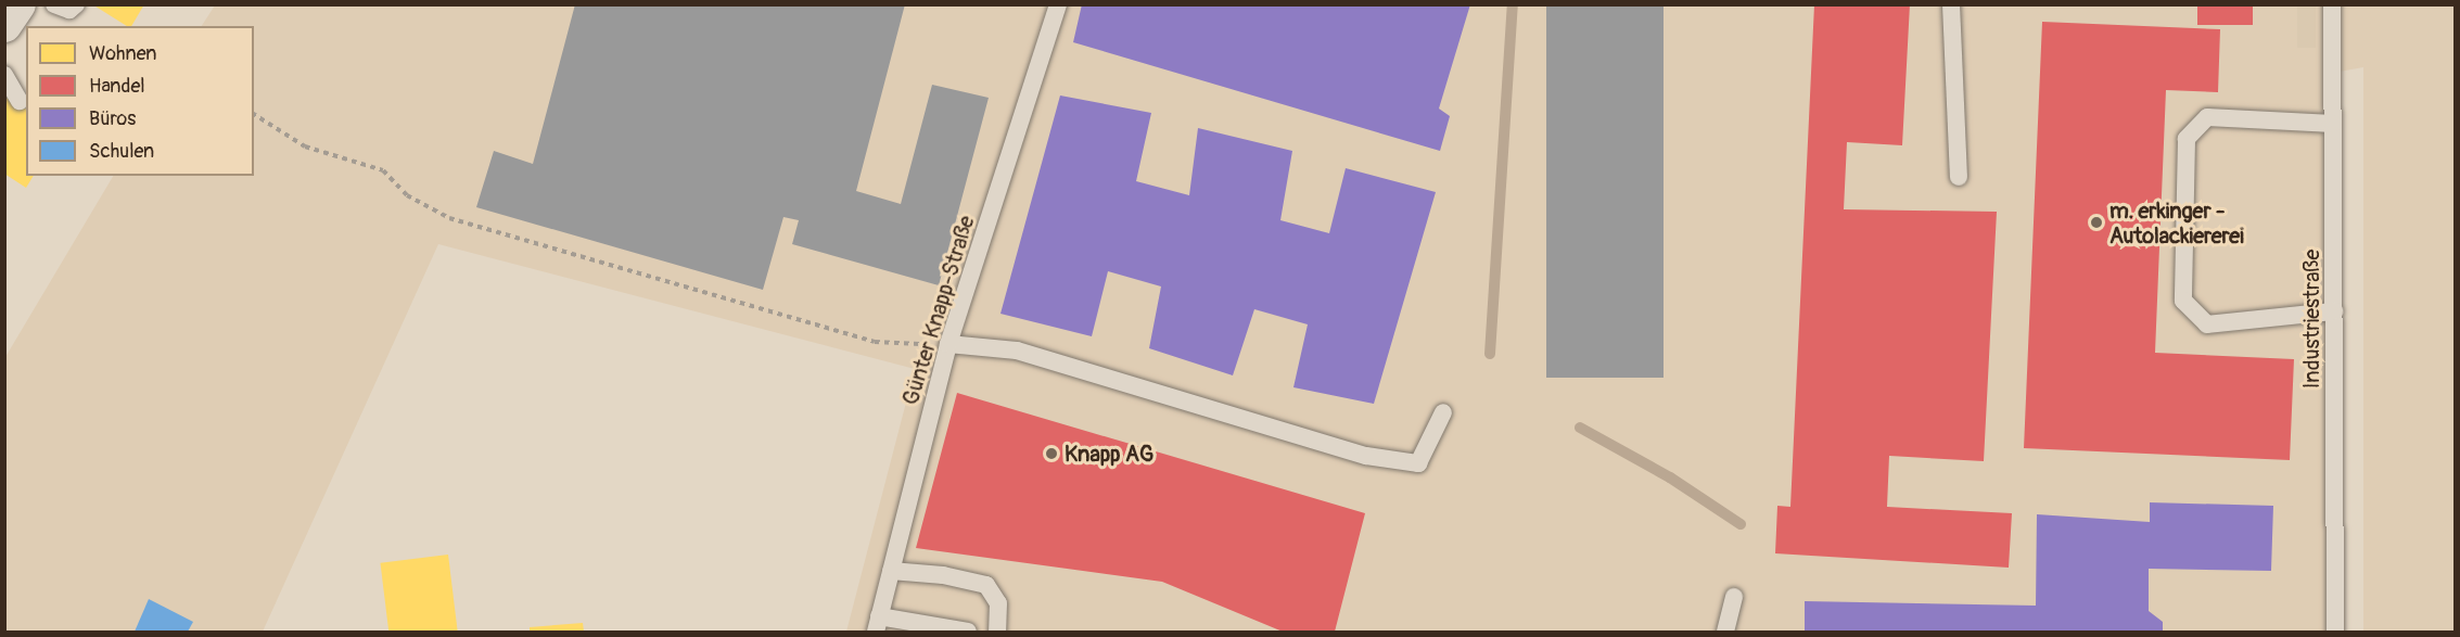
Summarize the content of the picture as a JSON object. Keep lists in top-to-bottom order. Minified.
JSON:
{"streets":{"lane":["Günter Knapp-Straße","Industriestraße"]},"places":["m. erkinger - Autolackiererei","Knapp AG"],"legend":["Wohnen","Handel","Büros","Schulen"]}
